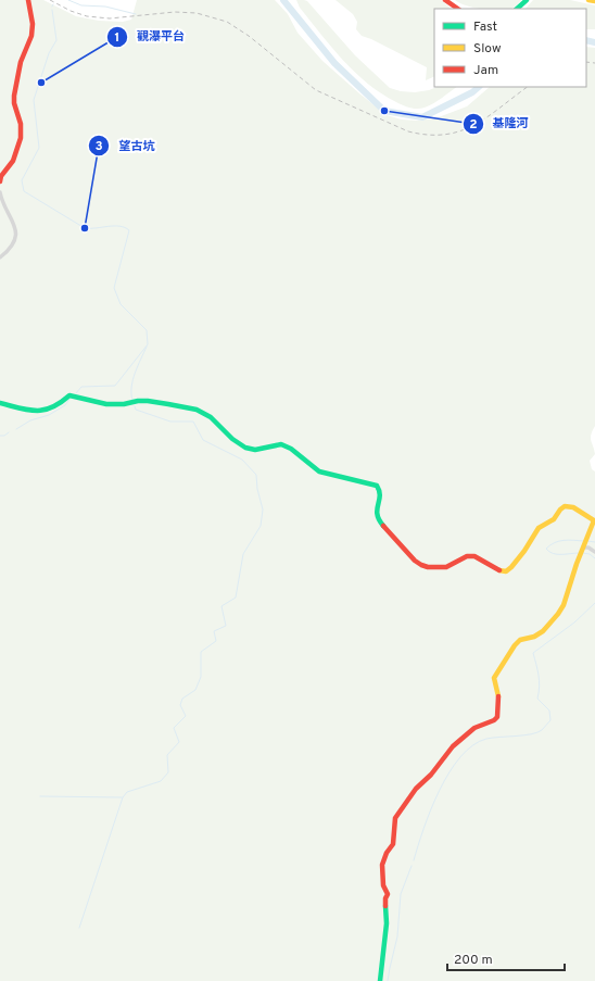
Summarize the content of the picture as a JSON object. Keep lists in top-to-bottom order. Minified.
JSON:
{"places":["觀瀑平台","基隆河","望古坑"],"legend":["Fast","Slow","Jam"],"scale_bar":"200 m"}
